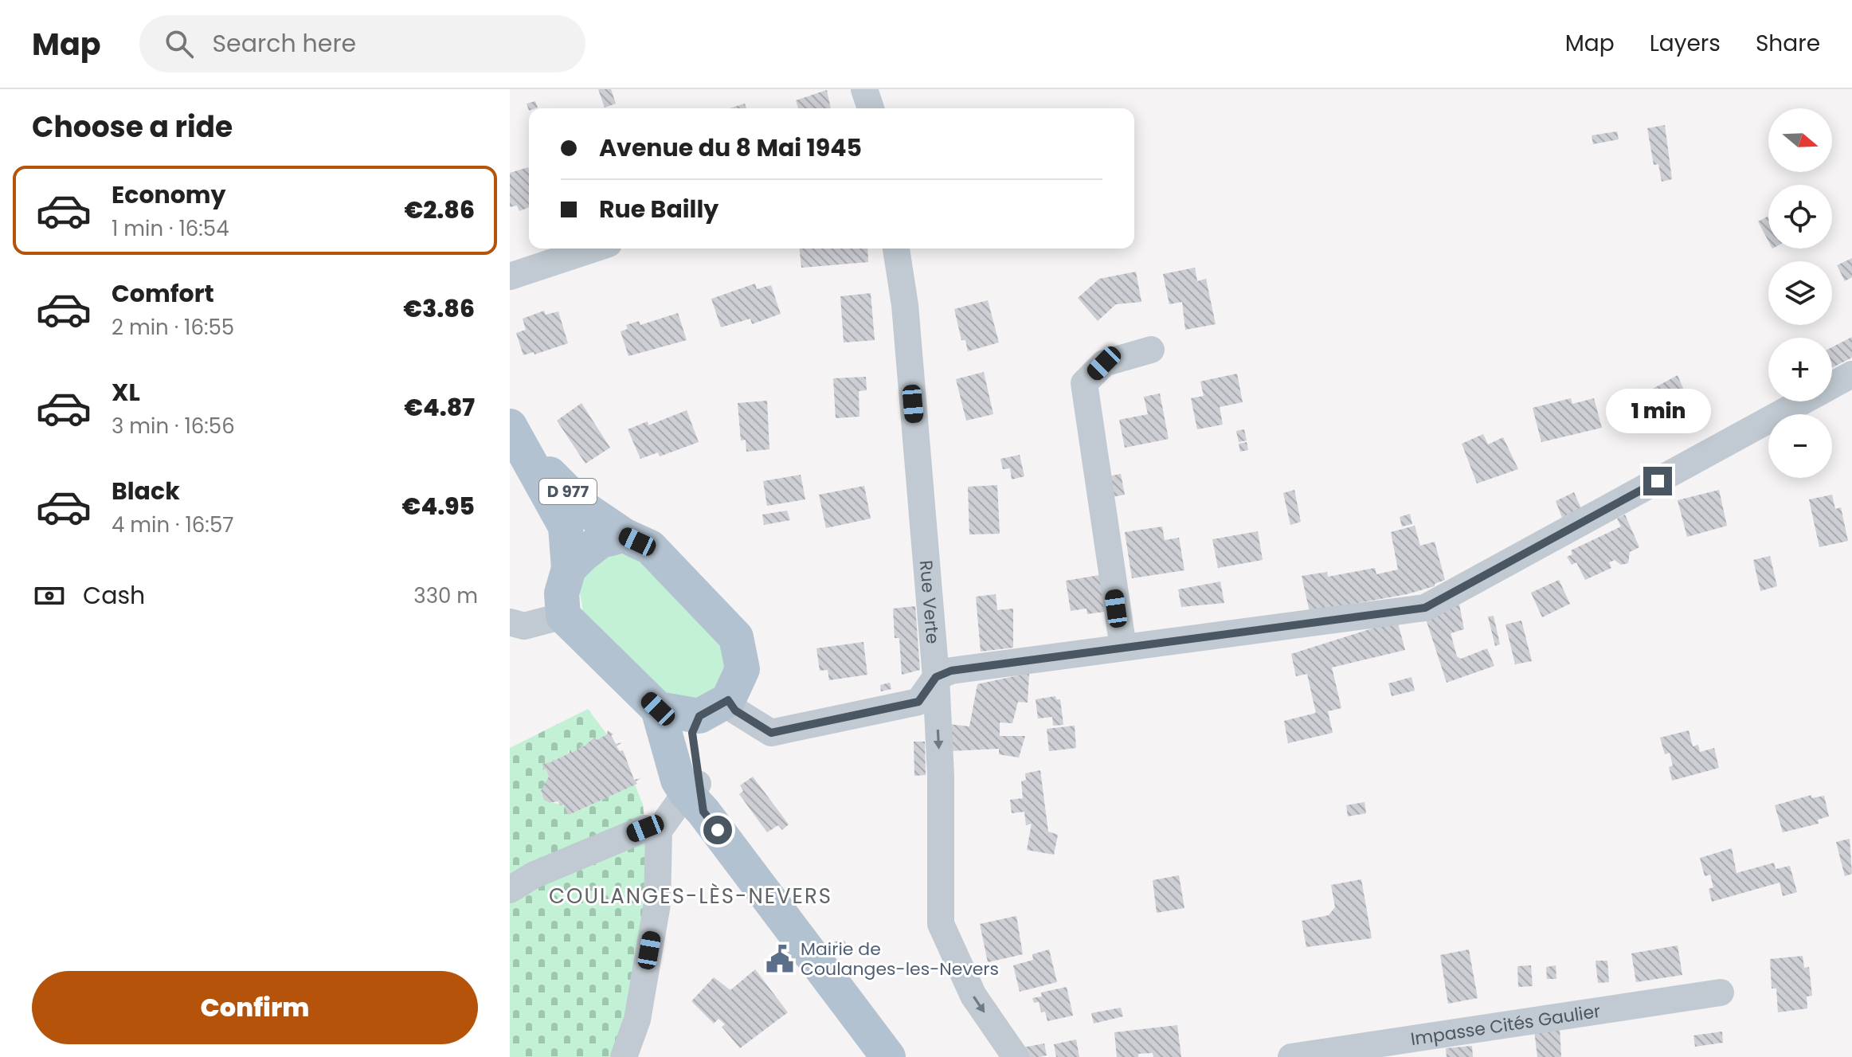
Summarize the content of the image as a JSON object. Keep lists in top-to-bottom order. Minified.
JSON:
{"streets":{"main road":["D 977"],"street":["Rue Verte","Impasse Cités Gaulier"]},"one_way":["Rue Verte"],"districts":["COULANGES-LÈS-NEVERS"],"places":{"public building":["Mairie de Coulanges-les-Nevers"]},"north":"right","page":{"header":"Map","search":"Search here","nav":["Map","Layers","Share"],"heading":"Choose a ride","map_buttons":["+","−"],"banner":["Avenue du 8 Mai 1945","Rue Bailly"],"list":[{"name":"Economy","note":"1 min · 16:54","value":"€2.86"},{"name":"Comfort","note":"2 min · 16:55","value":"€3.86"},{"name":"XL","note":"3 min · 16:56","value":"€4.87"},{"name":"Black","note":"4 min · 16:57","value":"€4.95"}],"bubble":"1 min","pay":["Cash","330 m"],"buttons":"Confirm"}}
